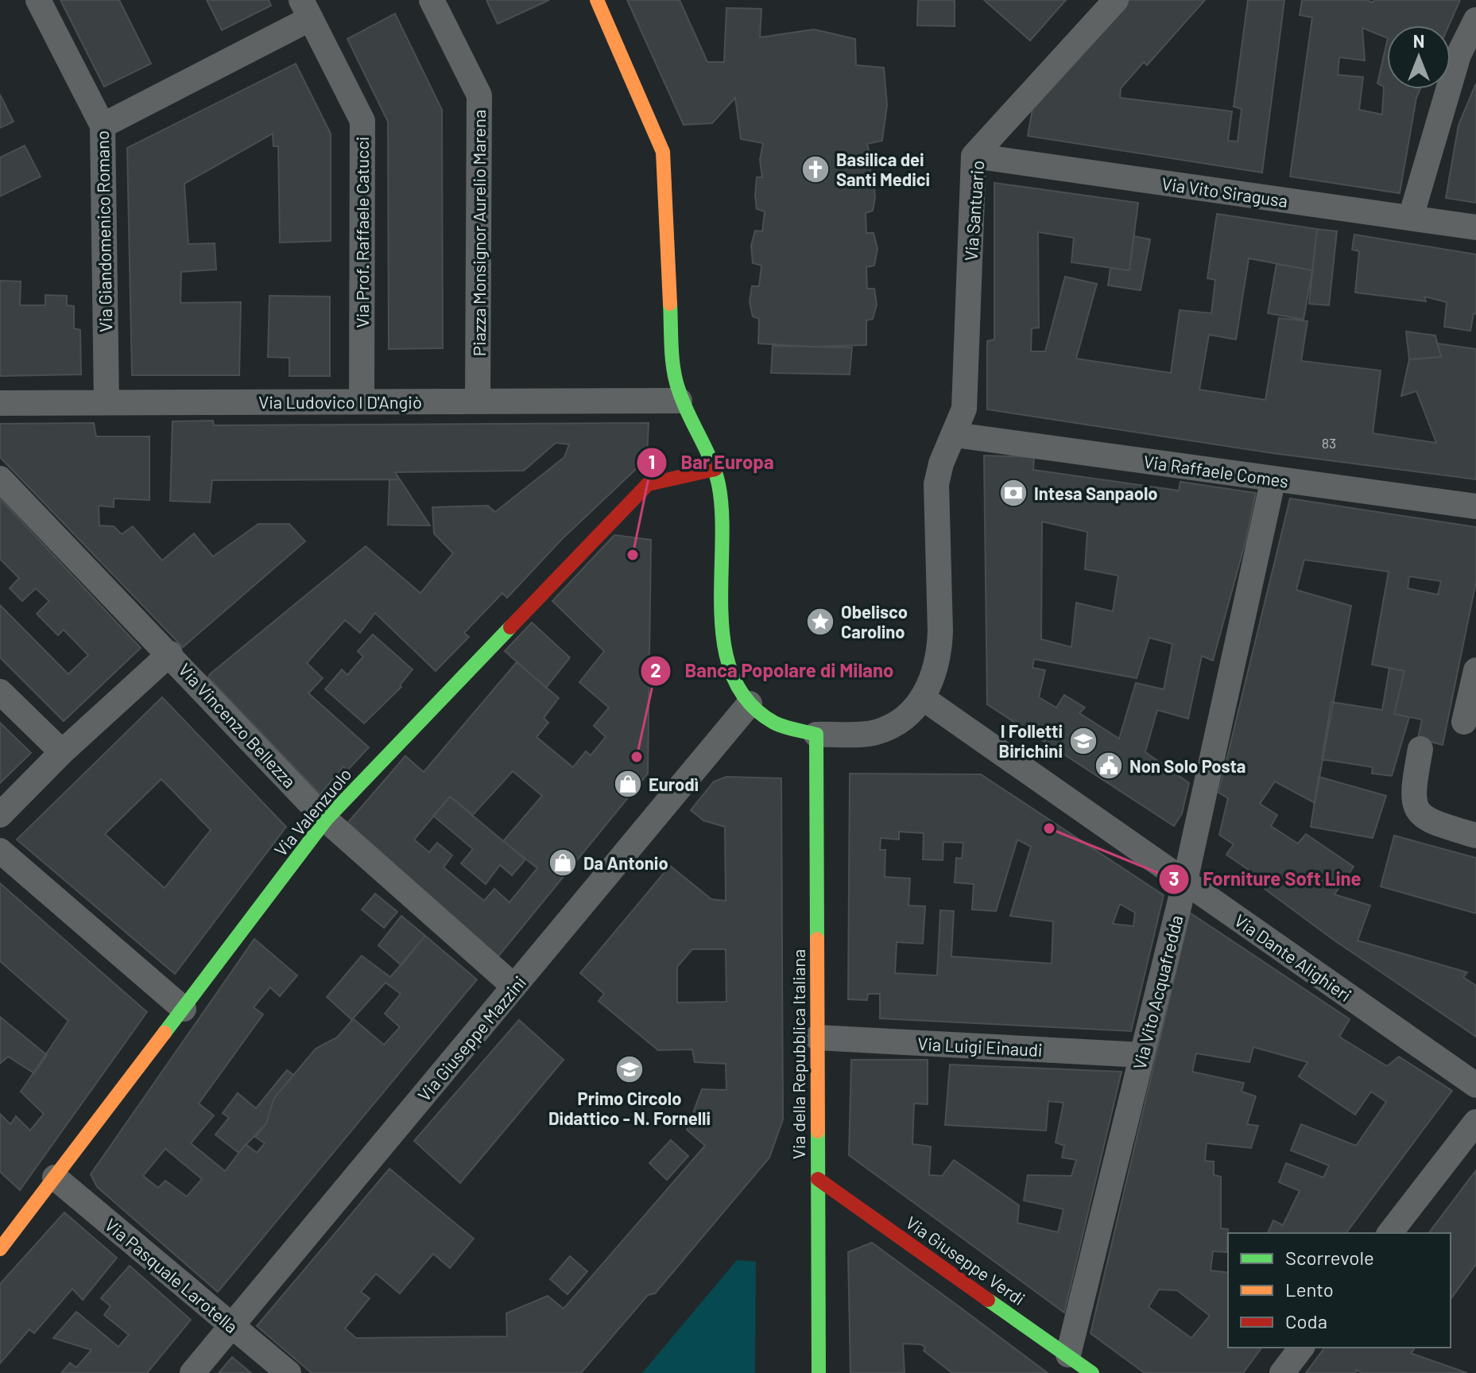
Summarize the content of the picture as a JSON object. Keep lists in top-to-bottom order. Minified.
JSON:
{"streets":{"street":["Via Vito Siragusa","Via Santuario","Via Giandomenico Romano","Via Prof. Raffaele Catucci","Piazza Monsignor Aurelio Marena","Via Ludovico I D'Angiò","Via Raffaele Comes","Via Vincenzo Bellezza","Via Valenzuolo","Via Dante Alighieri","Via Vito Acquafredda","Via Giuseppe Mazzini","Via Luigi Einaudi","Via della Repubblica Italiana","Via Giuseppe Verdi","Via Pasquale Larotella"]},"crossings":[["Via Vito Siragusa","Via Santuario"],["Via Santuario","Via Raffaele Comes"],["Via Santuario","Via Dante Alighieri"],["Via Giandomenico Romano","Via Ludovico I D'Angiò"],["Via Prof. Raffaele Catucci","Via Ludovico I D'Angiò"],["Piazza Monsignor Aurelio Marena","Via Ludovico I D'Angiò"],["Via Raffaele Comes","Via Vito Acquafredda"],["Via Vincenzo Bellezza","Via Valenzuolo"],["Via Vincenzo Bellezza","Via Giuseppe Mazzini"],["Via Valenzuolo","Via Pasquale Larotella"],["Via Dante Alighieri","Via Vito Acquafredda"],["Via Vito Acquafredda","Via Luigi Einaudi"],["Via Vito Acquafredda","Via Giuseppe Verdi"],["Via Giuseppe Mazzini","Via Pasquale Larotella"],["Via Luigi Einaudi","Via della Repubblica Italiana"],["Via della Repubblica Italiana","Via Giuseppe Verdi"]],"places":{"church":["Basilica dei Santi Medici"],"bank":["Intesa Sanpaolo"],"other":["Bar Europa","Banca Popolare di Milano","Forniture Soft Line"],"place":["Obelisco Carolino"],"school or university":["I Folletti Birichini","Primo Circolo Didattico - N. Fornelli"],"public building":["Non Solo Posta"],"shop":["Eurodì","Da Antonio"]},"house_numbers":["83"],"legend":["Scorrevole","Lento","Coda"],"north":"top"}
